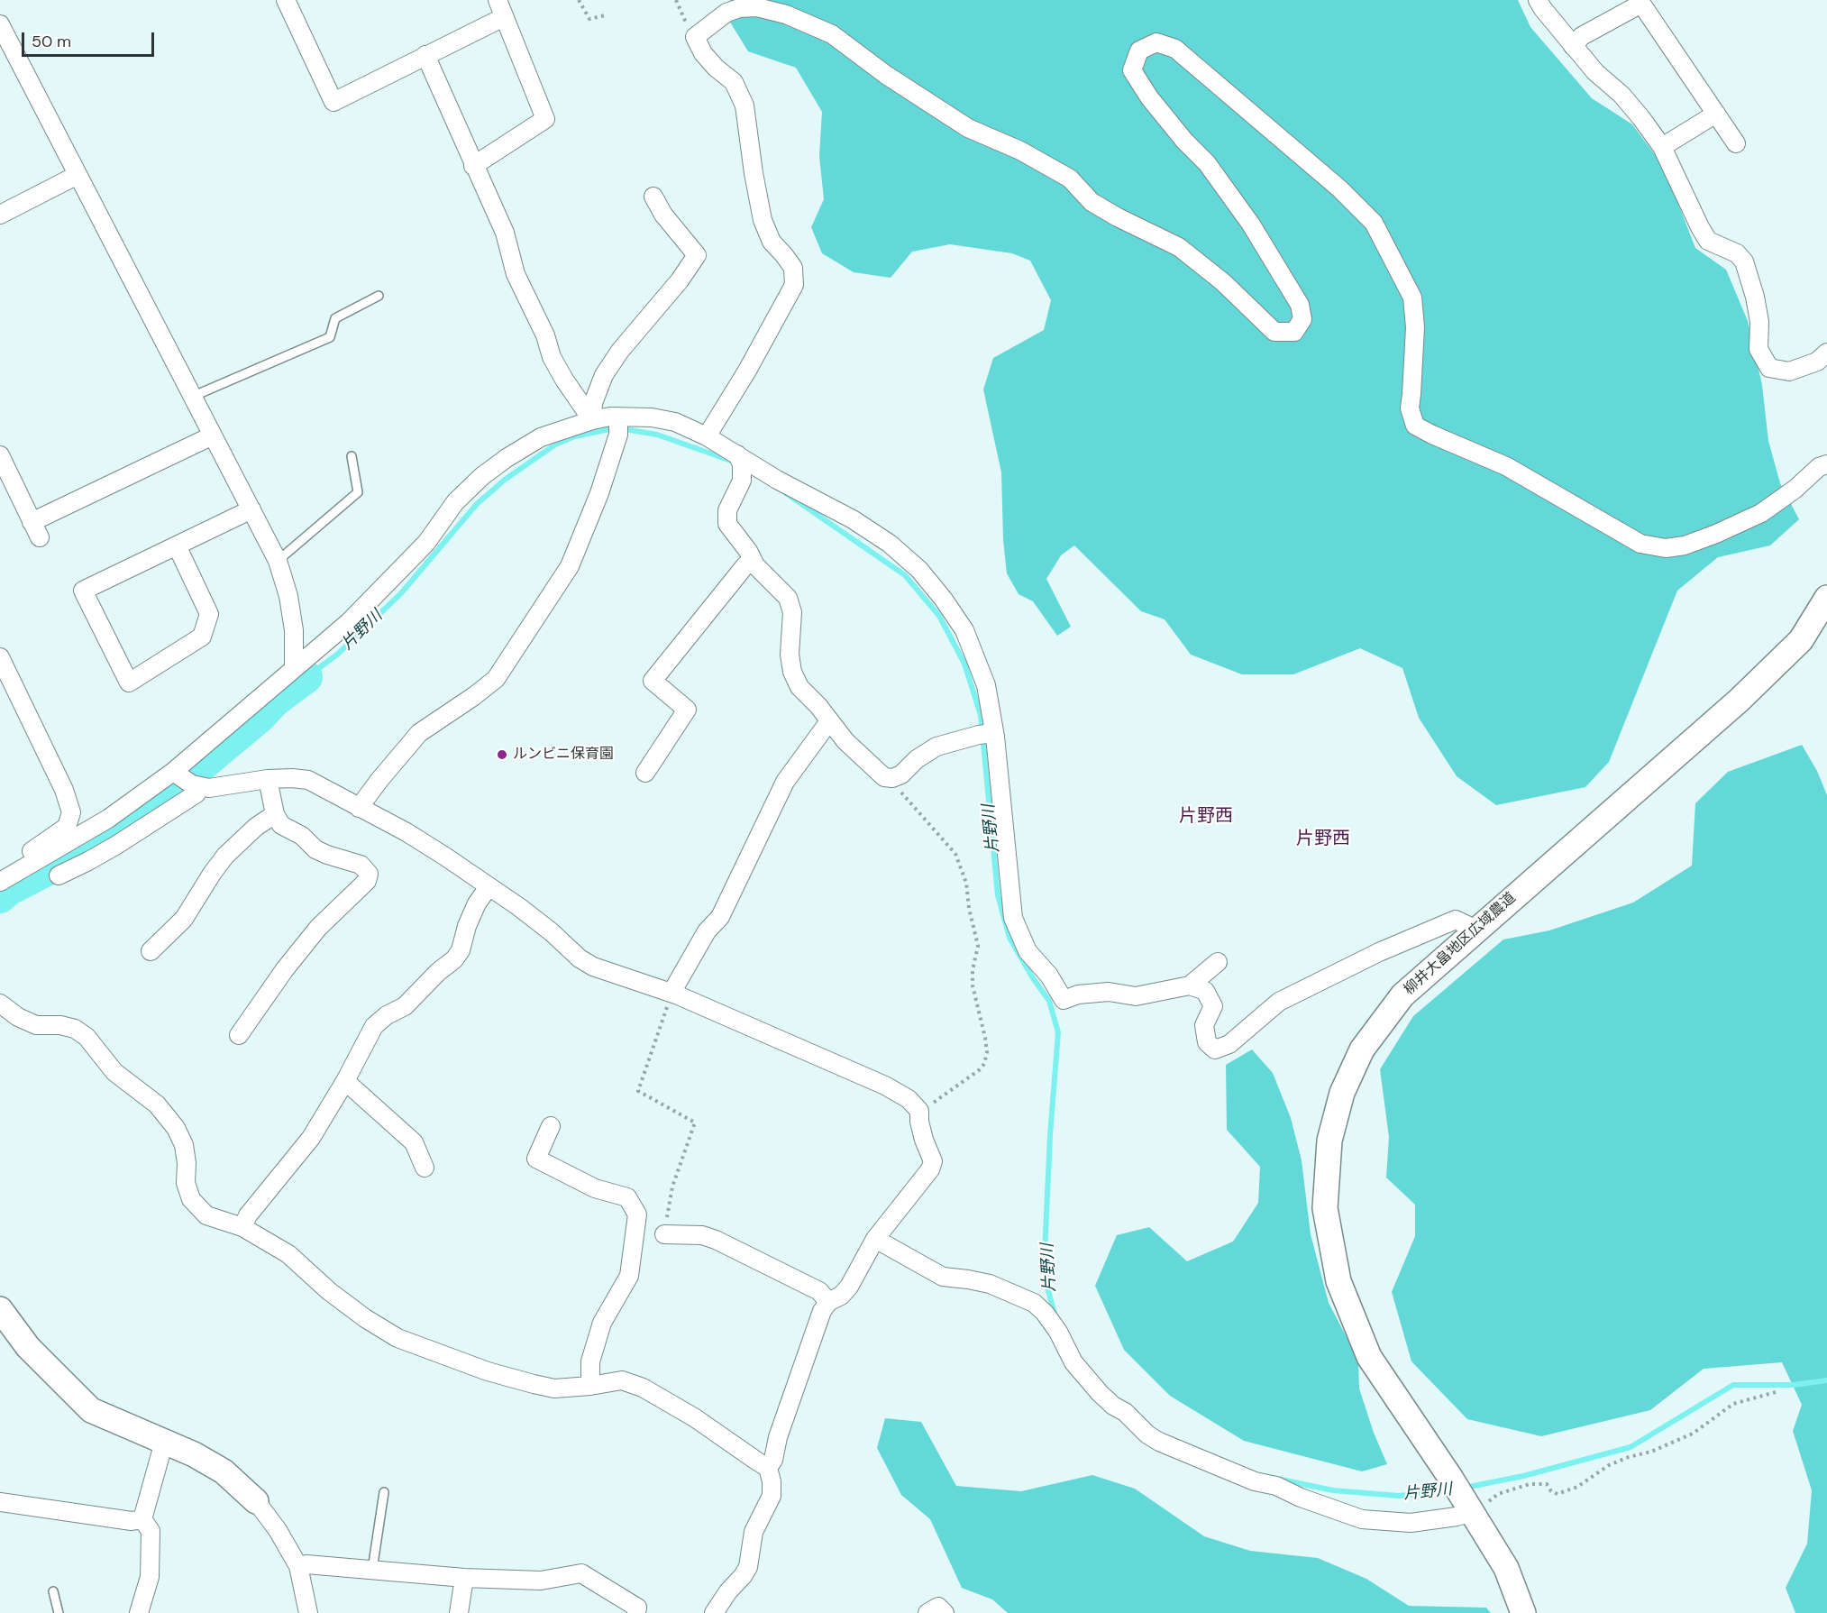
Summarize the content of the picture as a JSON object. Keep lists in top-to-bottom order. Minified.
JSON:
{"streets":{"street":["柳井大畠地区広域農道"]},"districts":["片野西","片野西"],"water":["片野川"],"places":["ルンビニ保育園"],"scale_bar":"50 m"}
